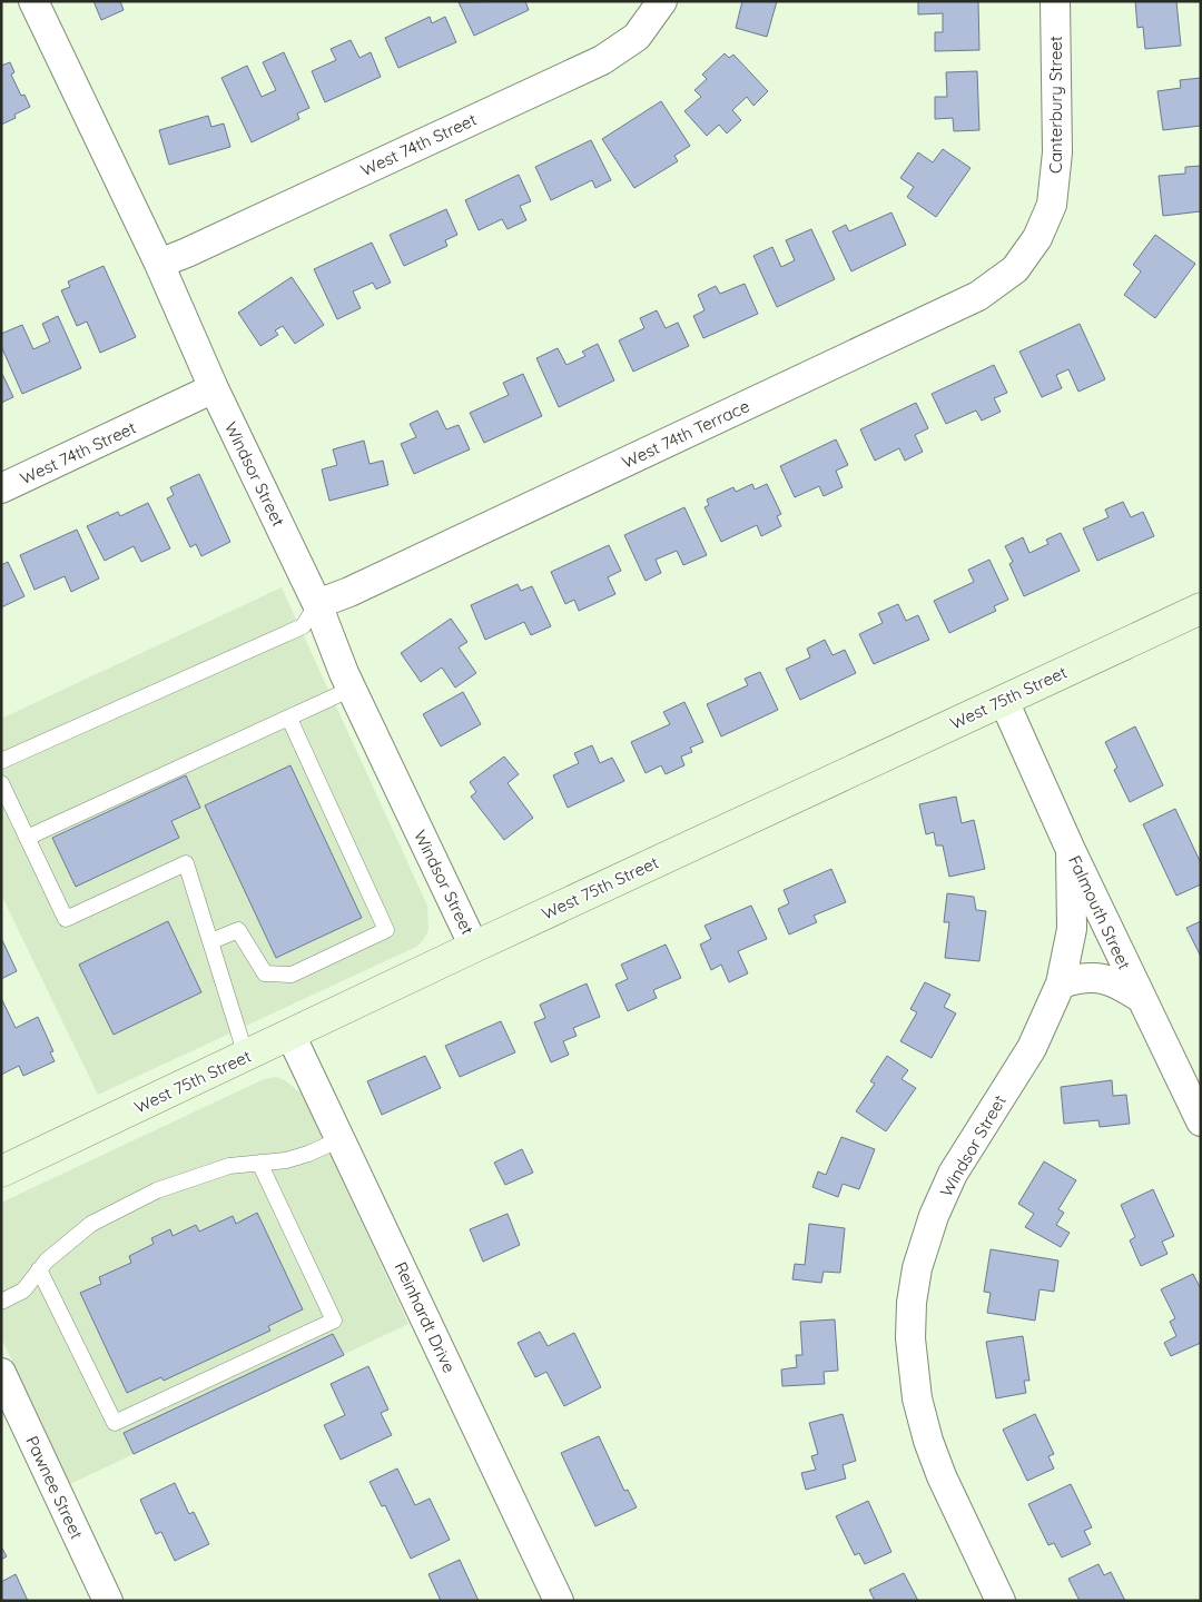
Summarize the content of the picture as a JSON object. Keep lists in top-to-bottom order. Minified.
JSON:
{"streets":{"main road":["West 75th Street"],"street":["Canterbury Street","West 74th Street","West 74th Terrace","Windsor Street","Falmouth Street","Reinhardt Drive","Pawnee Street"]},"crossings":[["Canterbury Street","West 74th Terrace"],["West 74th Street","Windsor Street"],["West 74th Terrace","Windsor Street"],["Windsor Street","West 75th Street"],["Windsor Street","Falmouth Street"],["West 75th Street","Falmouth Street"],["West 75th Street","Reinhardt Drive"]]}
